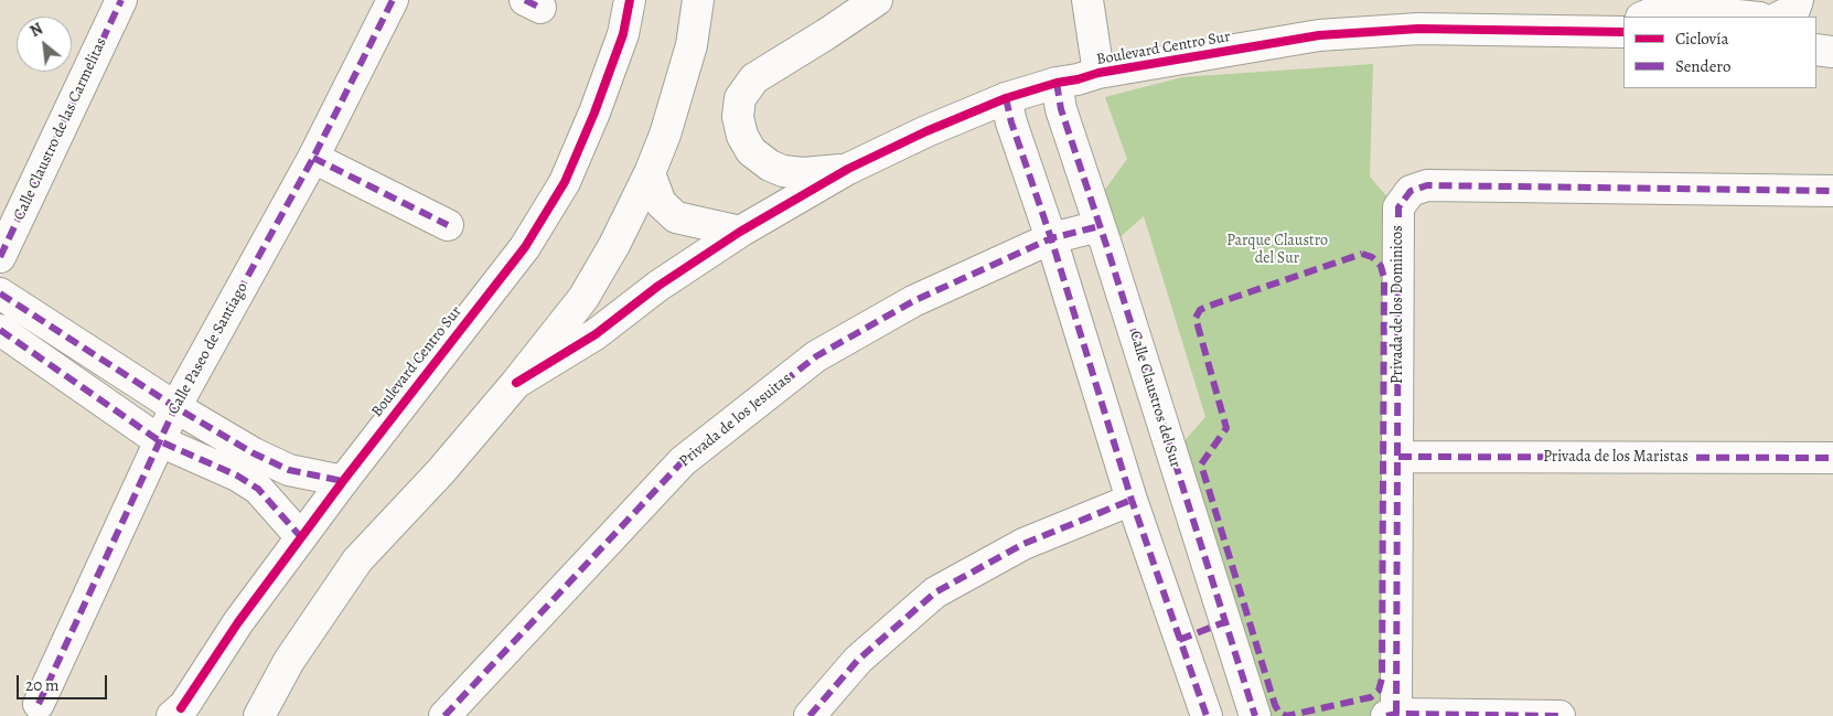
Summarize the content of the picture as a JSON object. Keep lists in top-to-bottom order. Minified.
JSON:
{"streets":{"street":["Boulevard Centro Sur","Calle Claustro de las Carmelitas","Privada de los Dominicos","Calle Paseo de Santiago","Calle Claustros del Sur","Privada de los Jesuitas","Privada de los Maristas"]},"crossings":[["Boulevard Centro Sur","Calle Claustros del Sur"],["Privada de los Dominicos","Privada de los Maristas"],["Calle Claustros del Sur","Privada de los Jesuitas"]],"parks":["Parque Claustro del Sur"],"legend":["Ciclovía","Sendero"],"scale_bar":"20 m","north":"top left"}
